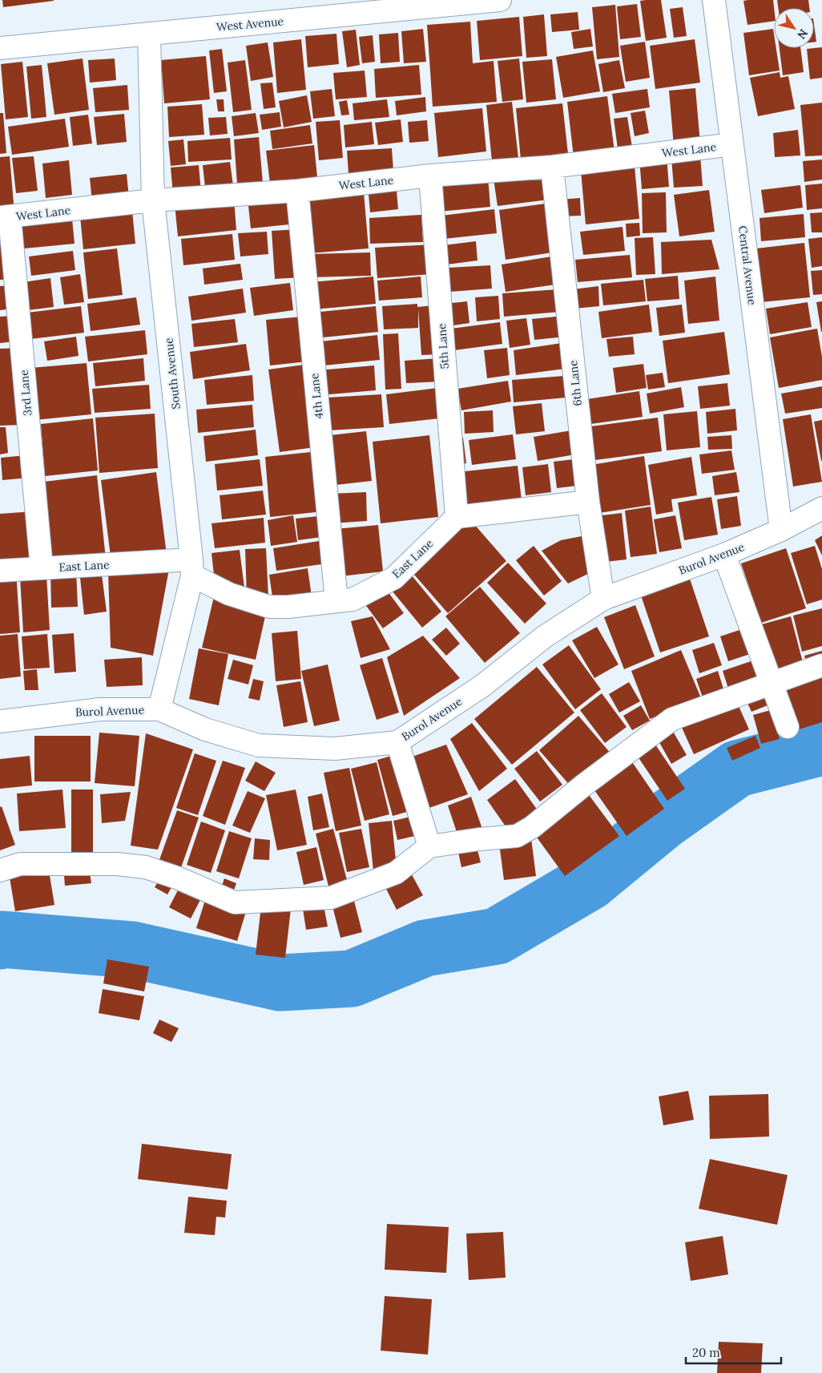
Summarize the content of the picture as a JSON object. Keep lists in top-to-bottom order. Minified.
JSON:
{"streets":{"street":["West Avenue","West Lane","Central Avenue","5th Lane","South Avenue","6th Lane","3rd Lane","4th Lane","East Lane","Burol Avenue"]},"crossings":[["West Avenue","South Avenue"],["West Lane","Central Avenue"],["West Lane","5th Lane"],["West Lane","South Avenue"],["West Lane","6th Lane"],["West Lane","3rd Lane"],["West Lane","4th Lane"],["Central Avenue","Burol Avenue"],["5th Lane","East Lane"],["South Avenue","East Lane"],["South Avenue","Burol Avenue"],["6th Lane","Burol Avenue"],["3rd Lane","East Lane"],["4th Lane","East Lane"]],"scale_bar":"20 m","north":"bottom right"}
